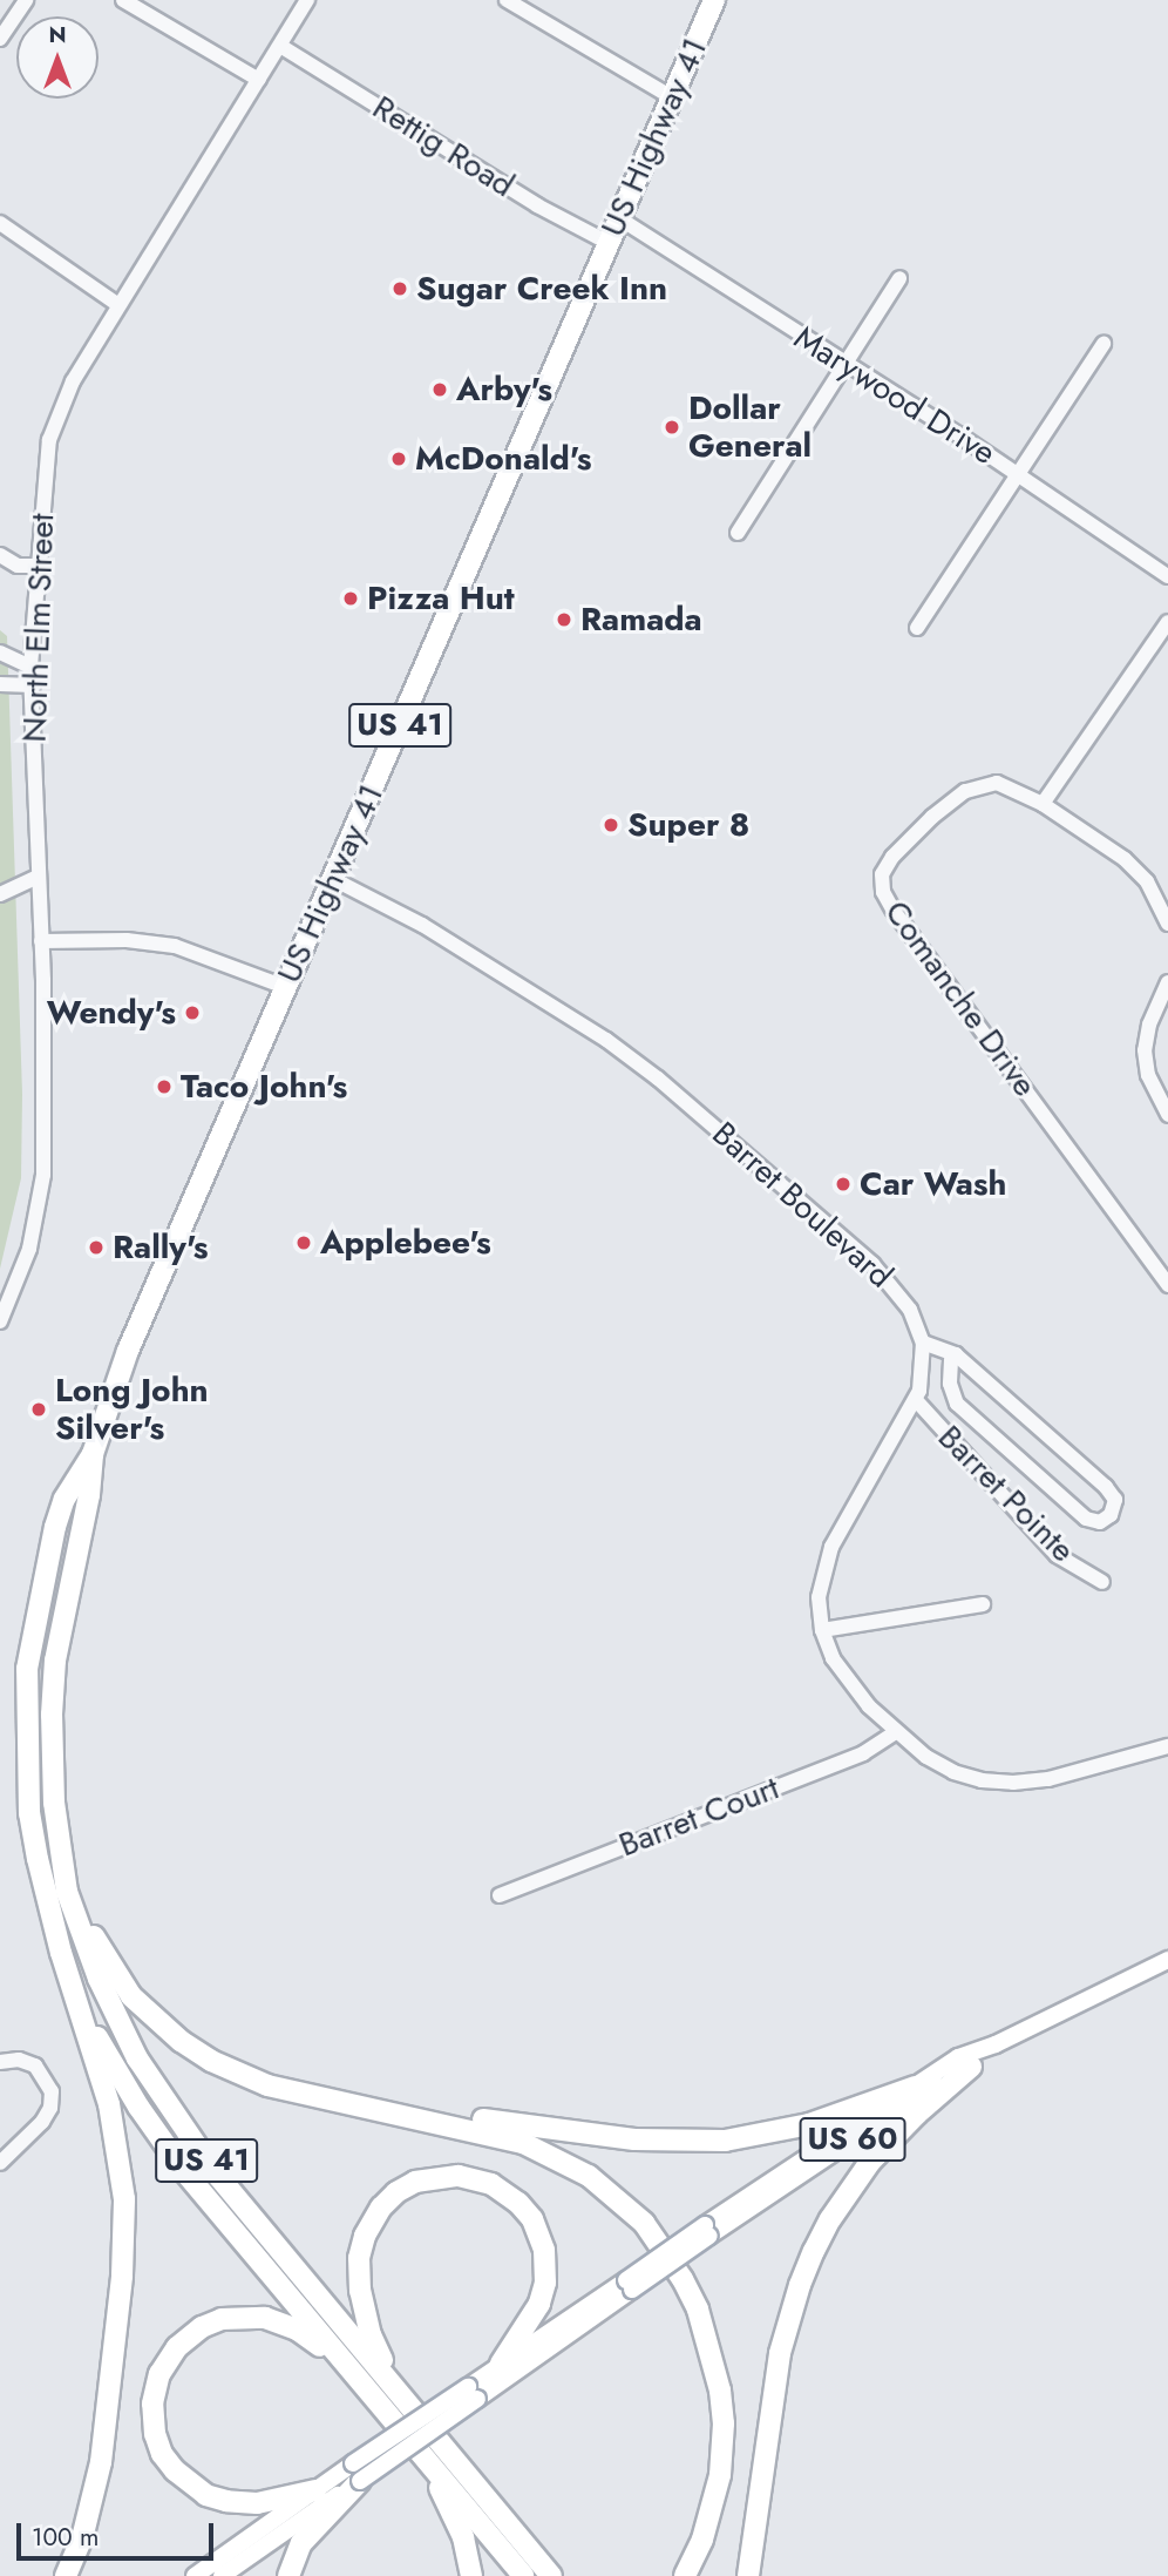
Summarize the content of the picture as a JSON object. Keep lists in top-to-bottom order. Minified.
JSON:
{"streets":{"highway":["US Highway 41","US 41"],"main road":["US 60"],"street":["Rettig Road","Marywood Drive","North Elm Street","Comanche Drive","Barret Boulevard","Barret Pointe","Barret Court"]},"crossings":[["US Highway 41","Rettig Road"],["US Highway 41","Marywood Drive"],["US Highway 41","US 41"],["US Highway 41","Barret Boulevard"],["Rettig Road","North Elm Street"],["Barret Boulevard","Barret Pointe"],["Barret Boulevard","Barret Court"]],"places":["Sugar Creek Inn","Arby's","Dollar General","McDonald's","Pizza Hut","Ramada","Super 8","Wendy's","Taco John's","Car Wash","Applebee's","Rally's","Long John Silver's"],"scale_bar":"100 m","north":"top"}
